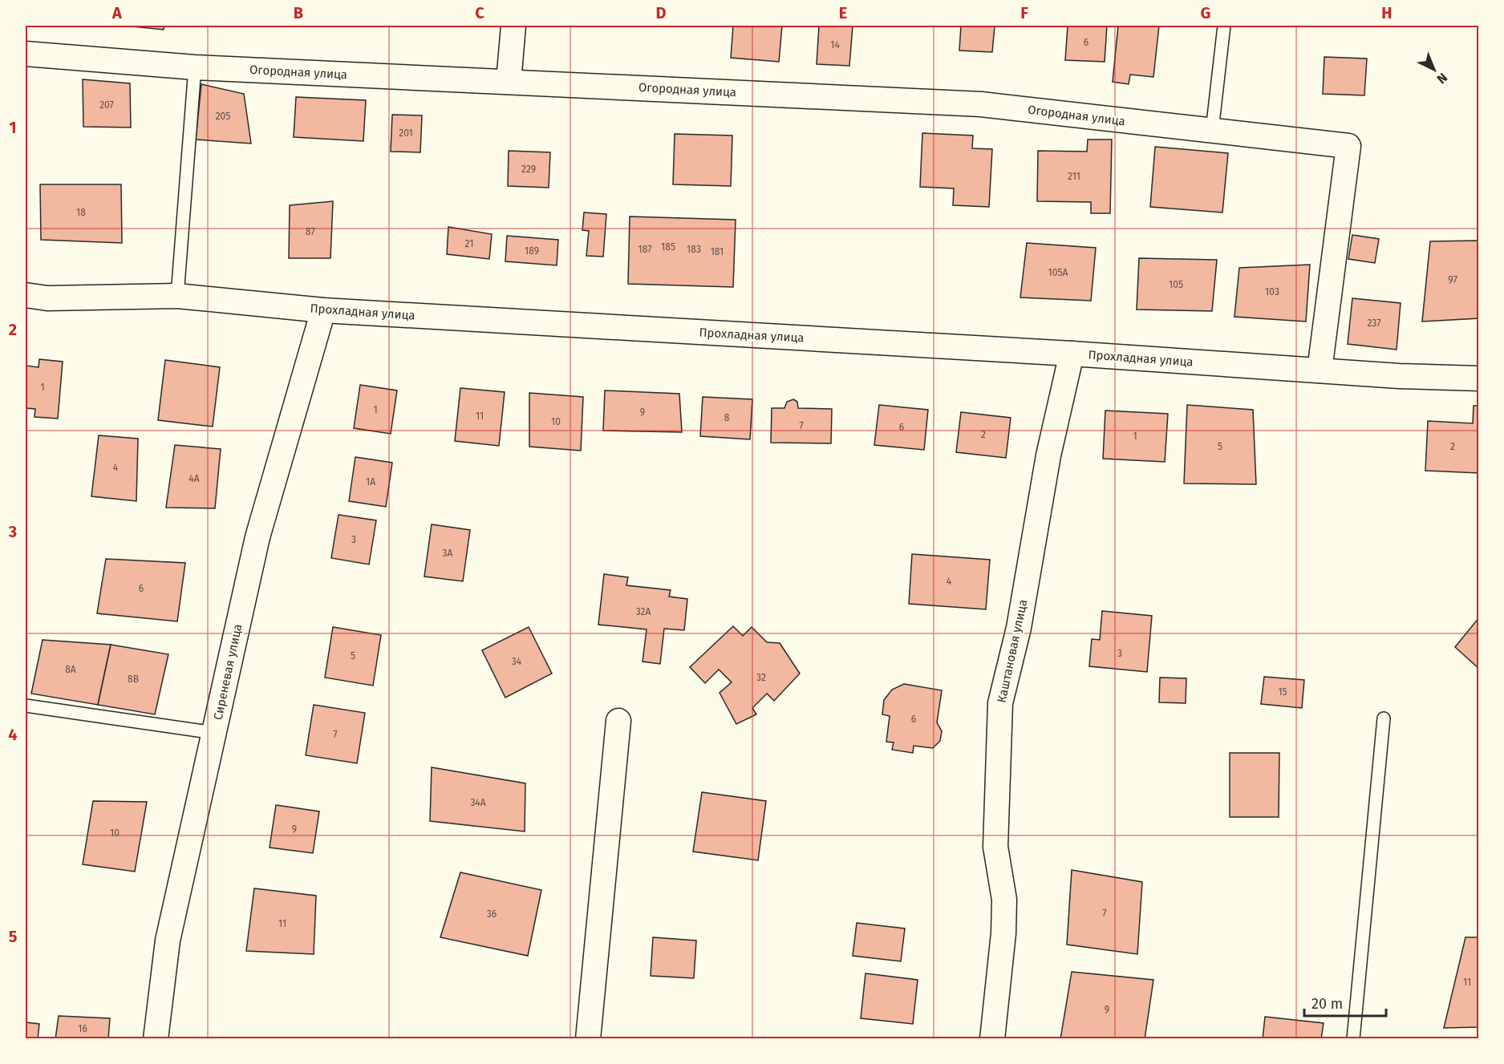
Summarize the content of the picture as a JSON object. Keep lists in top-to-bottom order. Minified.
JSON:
{"streets":{"street":["Огородная улица","Прохладная улица","Каштановая улица","Сиреневая улица"]},"crossings":[["Огородная улица","Прохладная улица"],["Прохладная улица","Каштановая улица"],["Прохладная улица","Сиреневая улица"]],"house_numbers":["6","14","207","205","201","229","211","18","87","21","185","187","183","189","181","105А","97","105","103","237","1","1","9","11","8","10","7","6","2","1","5","2","4","4А","1А","3","3А","4","6","32А","3","5","34","8А","32","8В","15","6","7","34А","9","10","7","36","11","11","9","16"],"scale_bar":"20 m","north":"bottom right","grid":{"columns":["A","B","C","D","E","F","G","H"],"rows":["1","2","3","4","5"]}}
